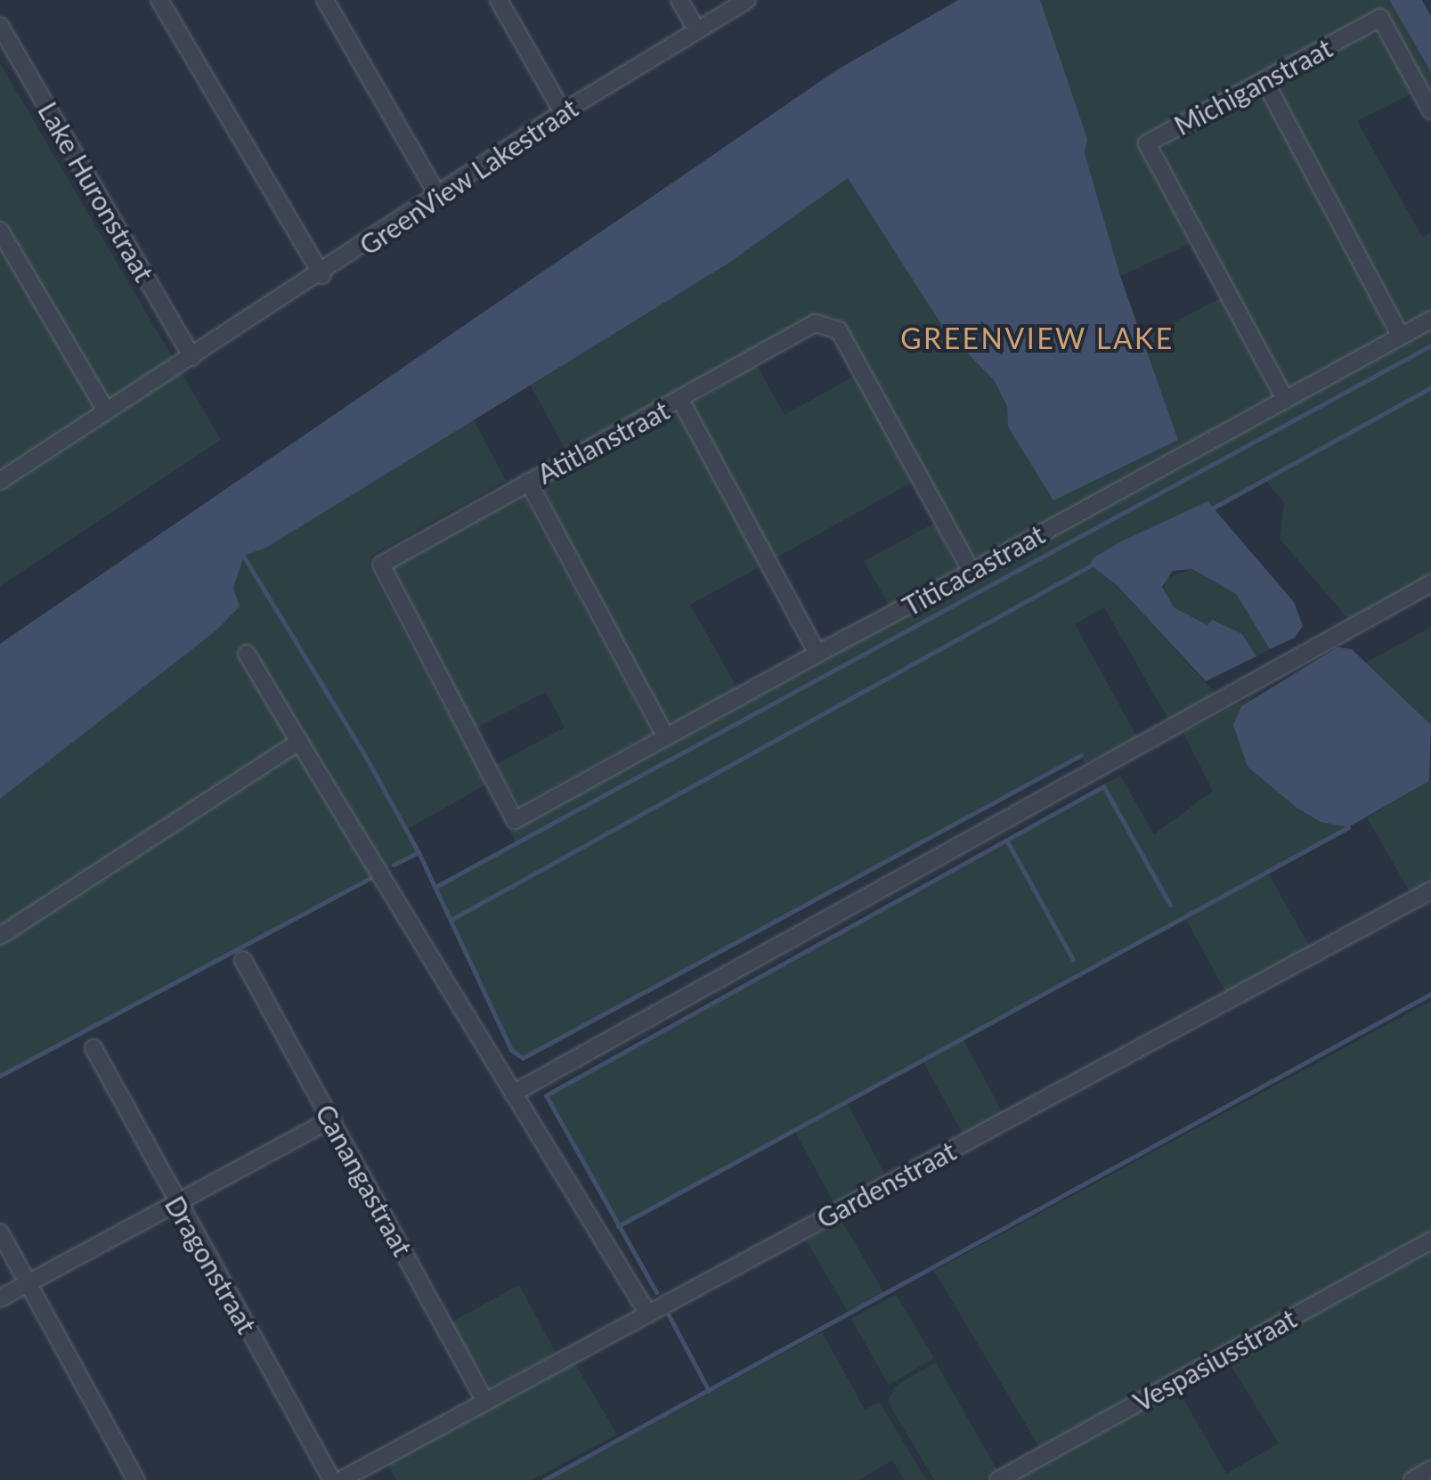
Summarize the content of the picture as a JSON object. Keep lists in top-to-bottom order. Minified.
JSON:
{"streets":{"street":["Michiganstraat","GreenView Lakestraat","Lake Huronstraat","Atitlanstraat","Titicacastraat","Canangastraat","Gardenstraat","Dragonstraat","Vespasiusstraat"]},"crossings":[["Michiganstraat","Titicacastraat"],["GreenView Lakestraat","Lake Huronstraat"],["Atitlanstraat","Titicacastraat"],["Canangastraat","Gardenstraat"]],"districts":["GREENVIEW LAKE"]}
